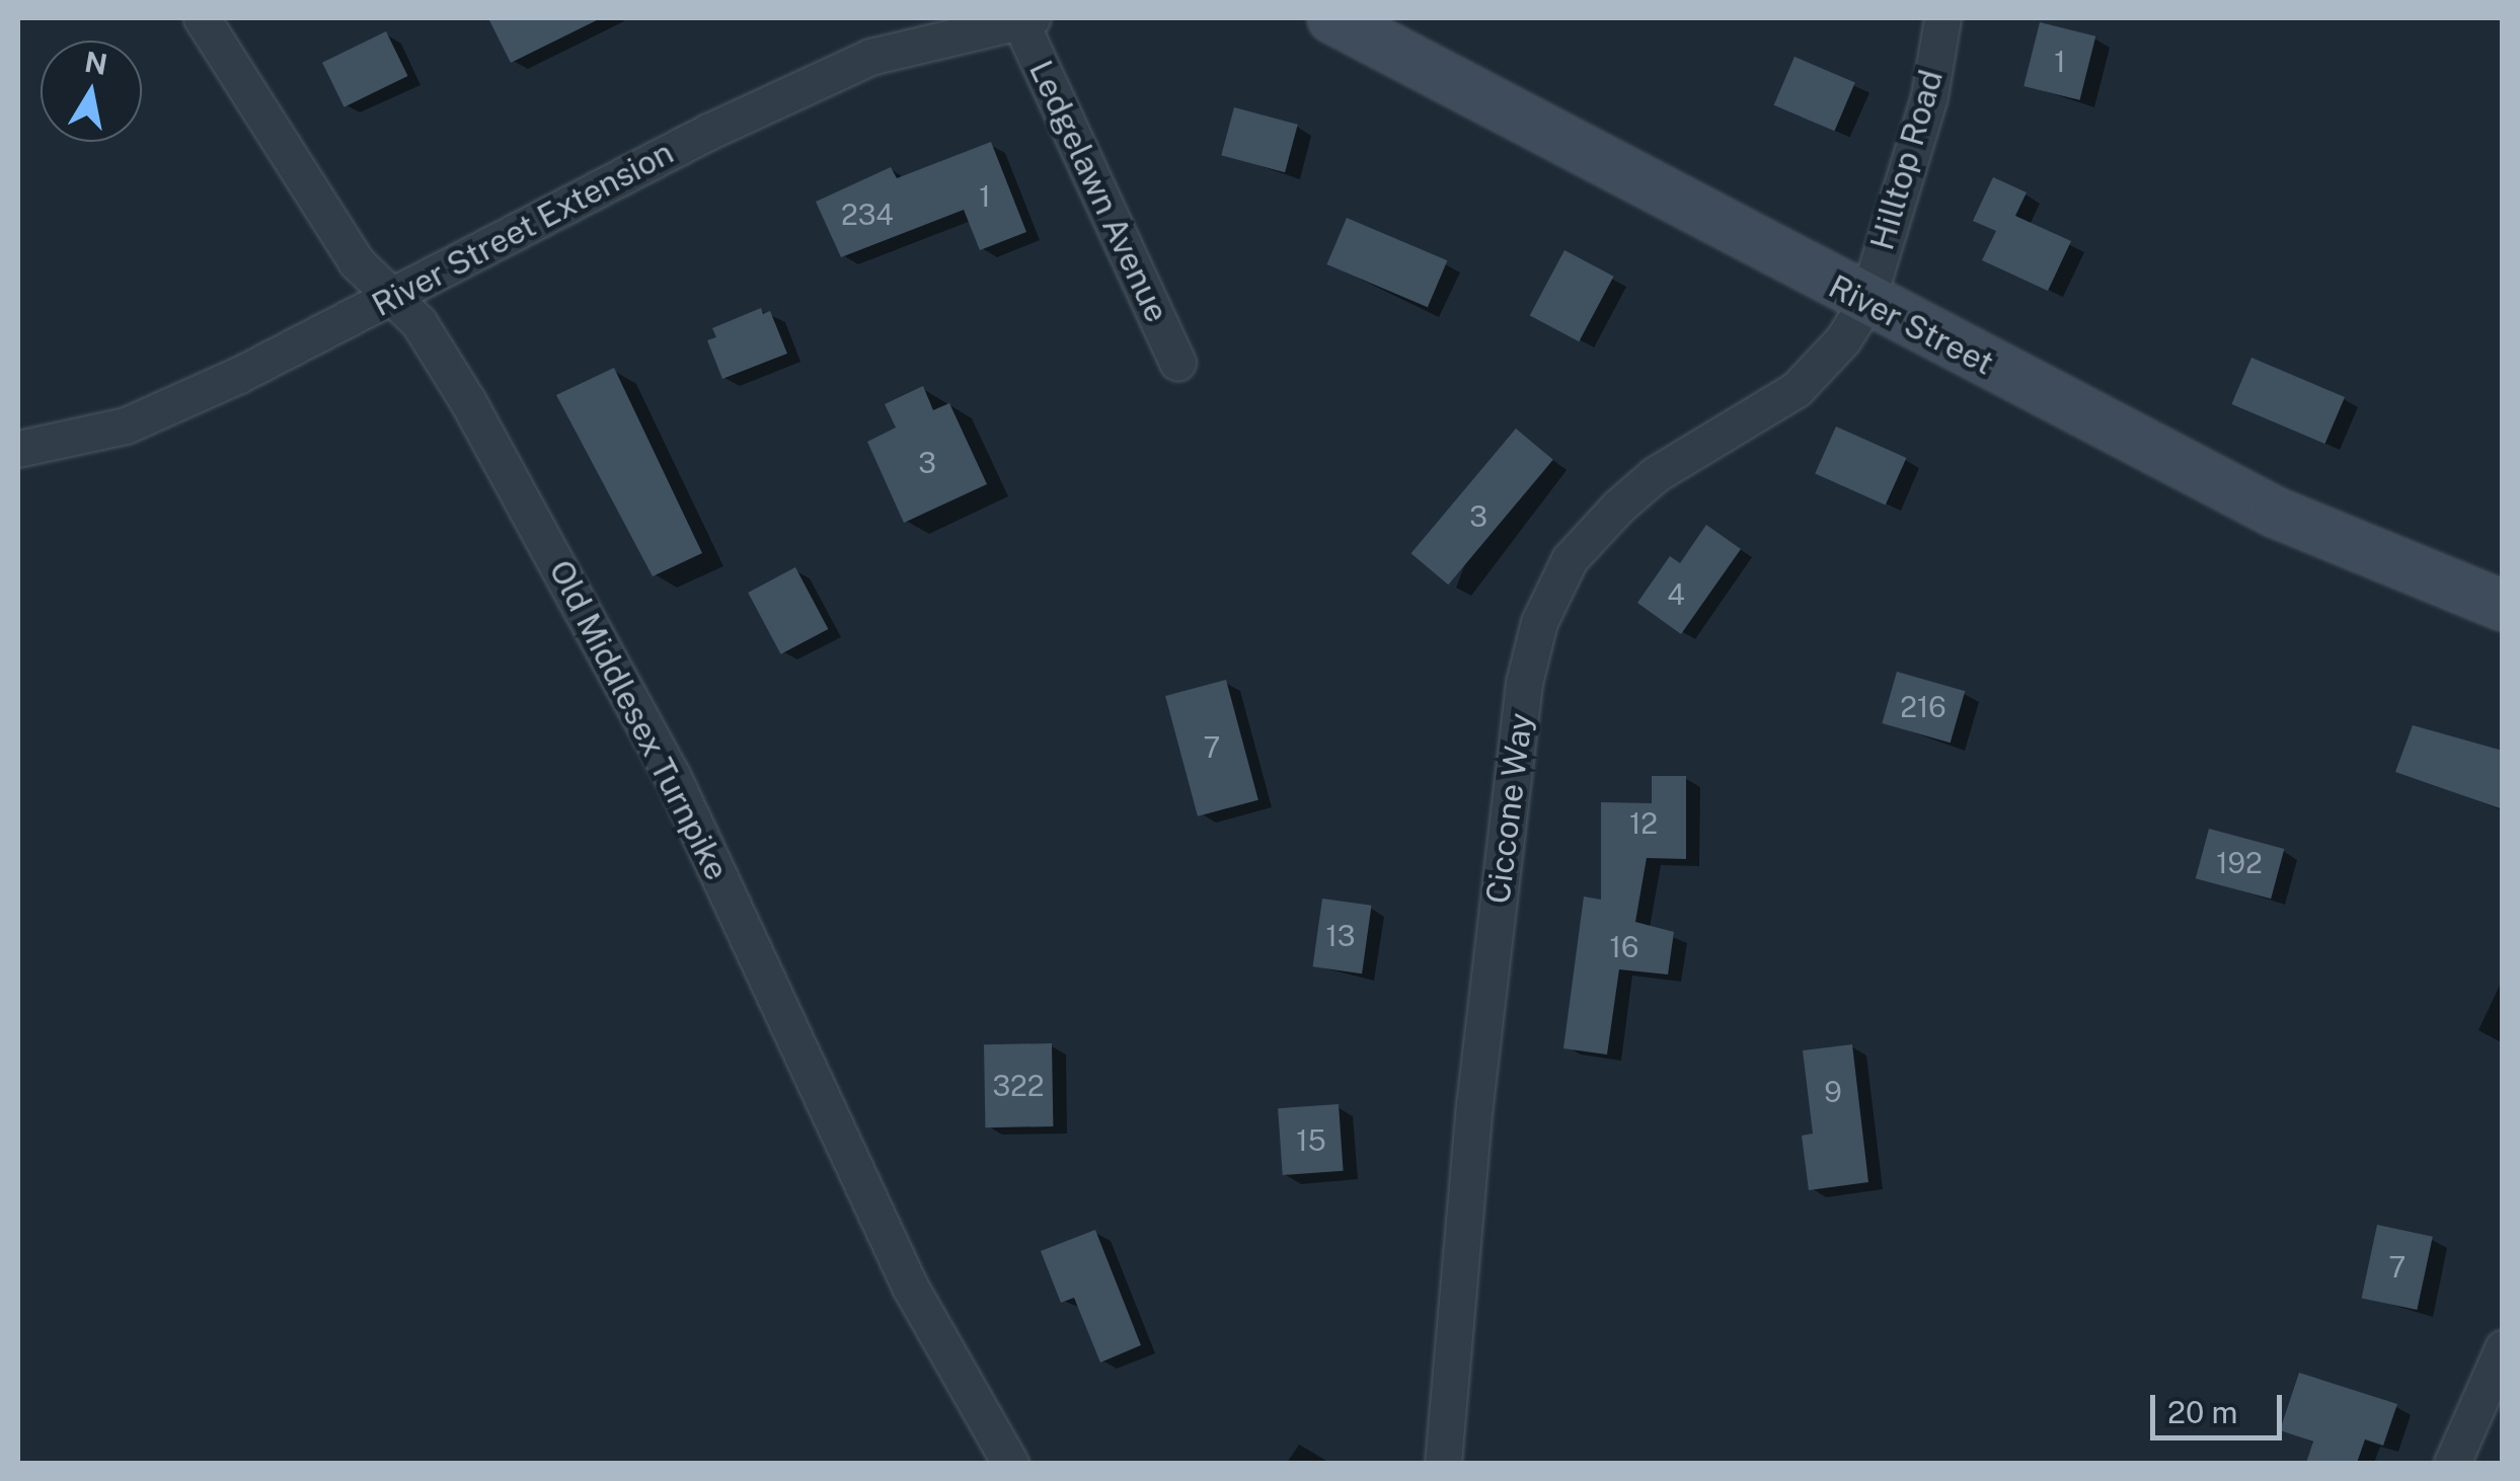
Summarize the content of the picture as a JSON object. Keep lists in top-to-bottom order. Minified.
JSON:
{"streets":{"main road":["River Street"],"street":["Hilltop Road","Ledgelawn Avenue","River Street Extension","Old Middlesex Turnpike","Ciccone Way"]},"crossings":[["Hilltop Road","River Street"],["Hilltop Road","Ciccone Way"],["Ledgelawn Avenue","River Street Extension"],["River Street Extension","Old Middlesex Turnpike"],["River Street","Ciccone Way"]],"house_numbers":["1","1","234","3","3","4","216","7","12","192","13","16","322","9","15","7"],"scale_bar":"20 m","north":"top"}
